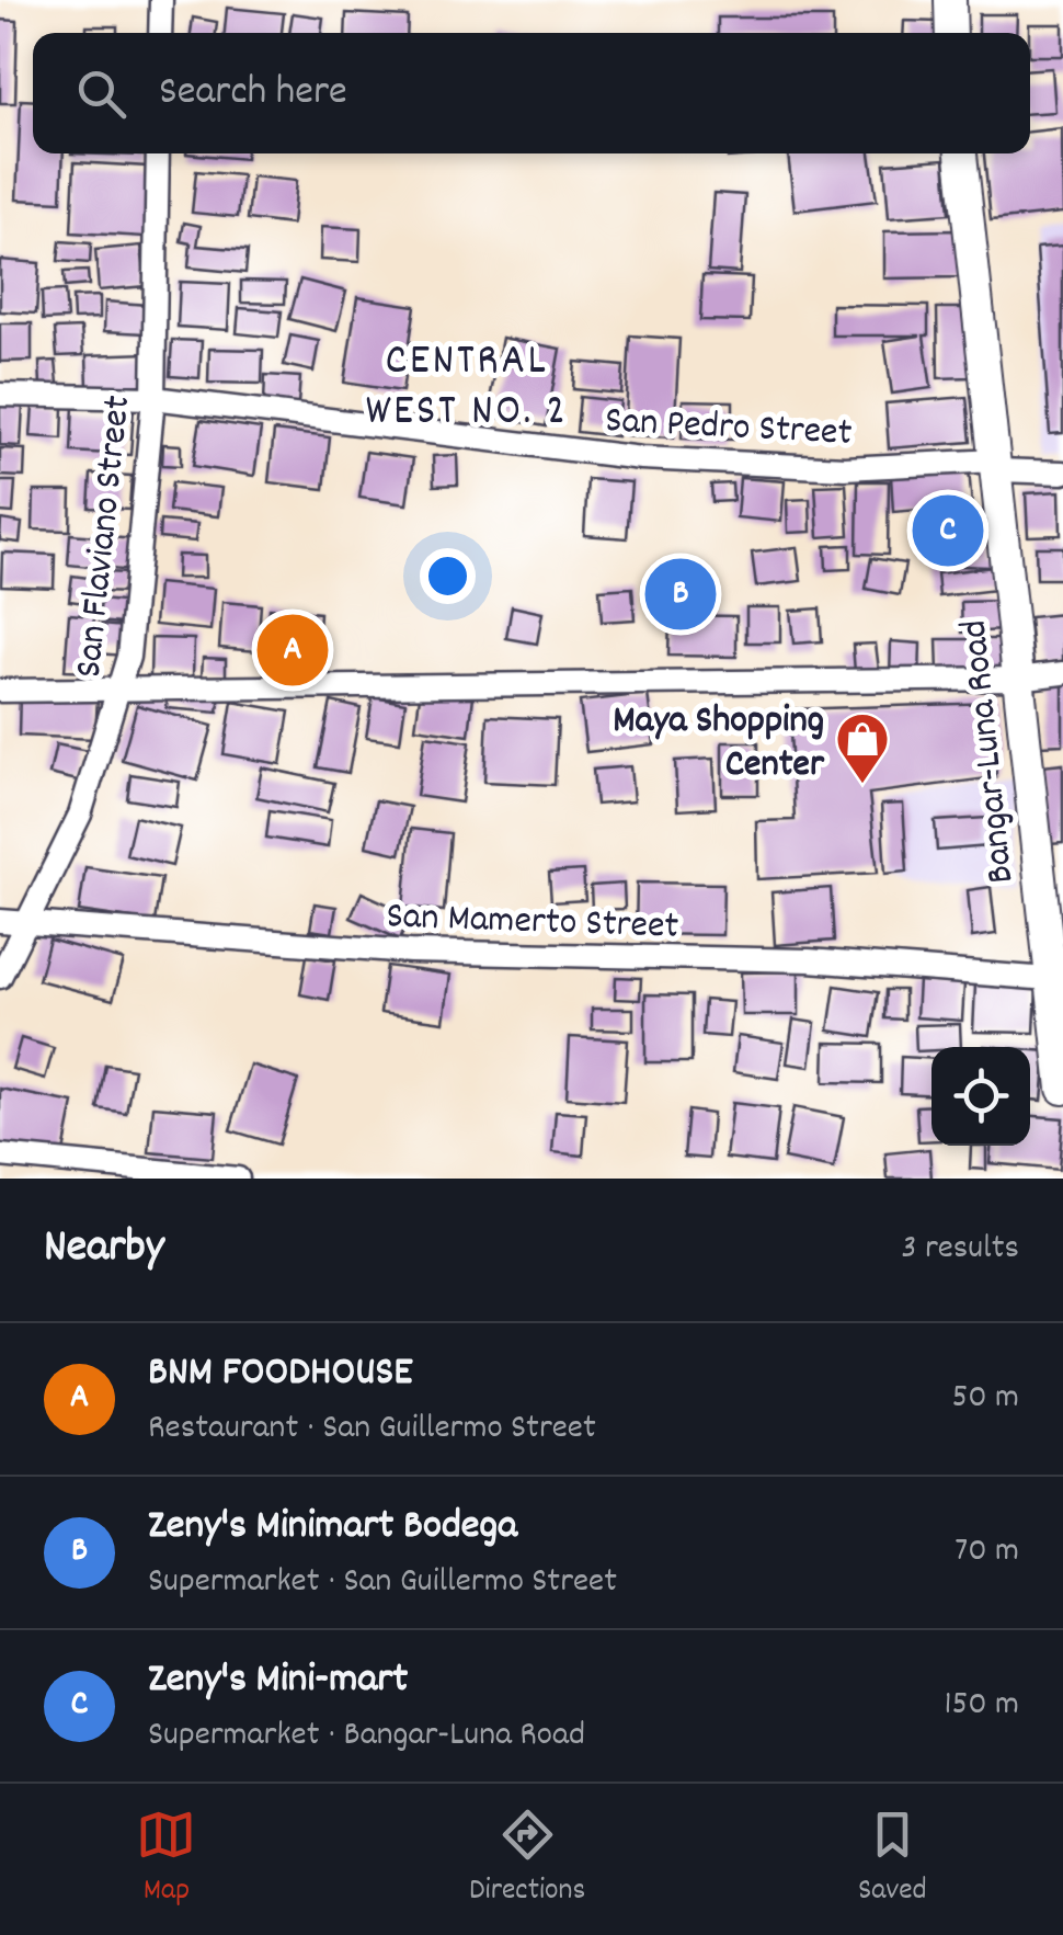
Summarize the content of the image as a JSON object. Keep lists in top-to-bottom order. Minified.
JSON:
{"streets":{"main road":["Bangar-Luna Road"],"street":["San Pedro Street","San Flaviano Street","San Mamerto Street"]},"crossings":[["San Pedro Street","San Flaviano Street"],["San Pedro Street","Bangar-Luna Road"],["San Flaviano Street","San Mamerto Street"],["Bangar-Luna Road","San Mamerto Street"]],"districts":["CENTRAL WEST NO. 2"],"places":{"shop":["Maya Shopping Center"]},"page":{"search":"Search here","pins":["C","B","A"],"heading":["Nearby","3 results"],"list":[{"mark":"A","name":"BNM FOODHOUSE","note":"Restaurant · San Guillermo Street","value":"50 m"},{"mark":"B","name":"Zeny's Minimart Bodega","note":"Supermarket · San Guillermo Street","value":"70 m"},{"mark":"C","name":"Zeny's Mini-mart","note":"Supermarket · Bangar-Luna Road","value":"150 m"}],"nav":["Map","Directions","Saved"]}}
